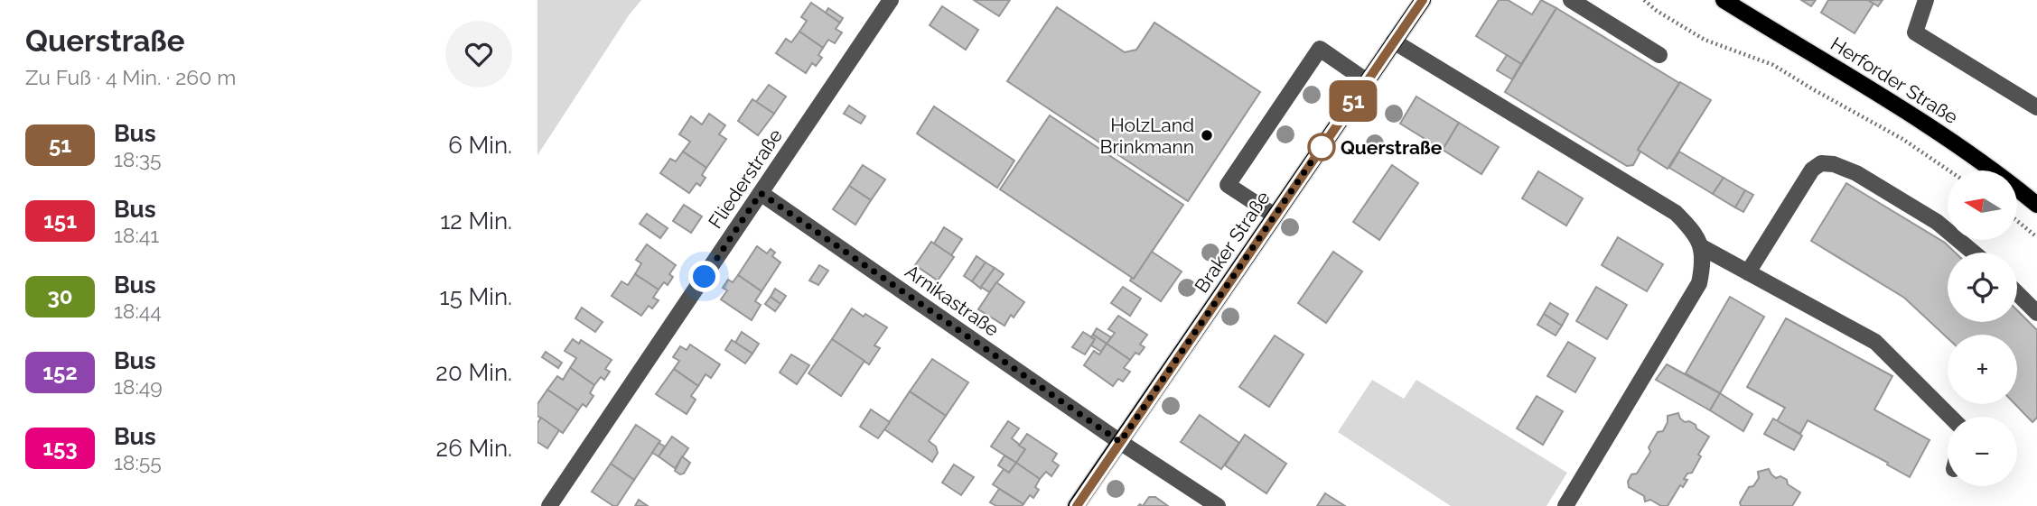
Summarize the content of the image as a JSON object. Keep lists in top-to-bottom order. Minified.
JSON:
{"streets":{"main road":["Herforder Straße","Braker Straße"],"street":["Fliederstraße","Arnikastraße"]},"crossings":[["Fliederstraße","Arnikastraße"],["Braker Straße","Arnikastraße"]],"places":["HolzLand Brinkmann","Querstraße"],"lines":["bus line 51"],"north":"left","page":{"heading":["Querstraße","Zu Fuß · 4 Min. · 260 m"],"on_map":"51","list":[{"mark":"51","name":"Bus","note":"18:35","value":"6 Min."},{"mark":"151","name":"Bus","note":"18:41","value":"12 Min."},{"mark":"30","name":"Bus","note":"18:44","value":"15 Min."},{"mark":"152","name":"Bus","note":"18:49","value":"20 Min."},{"mark":"153","name":"Bus","note":"18:55","value":"26 Min."}],"map_buttons":["+","−"]}}
